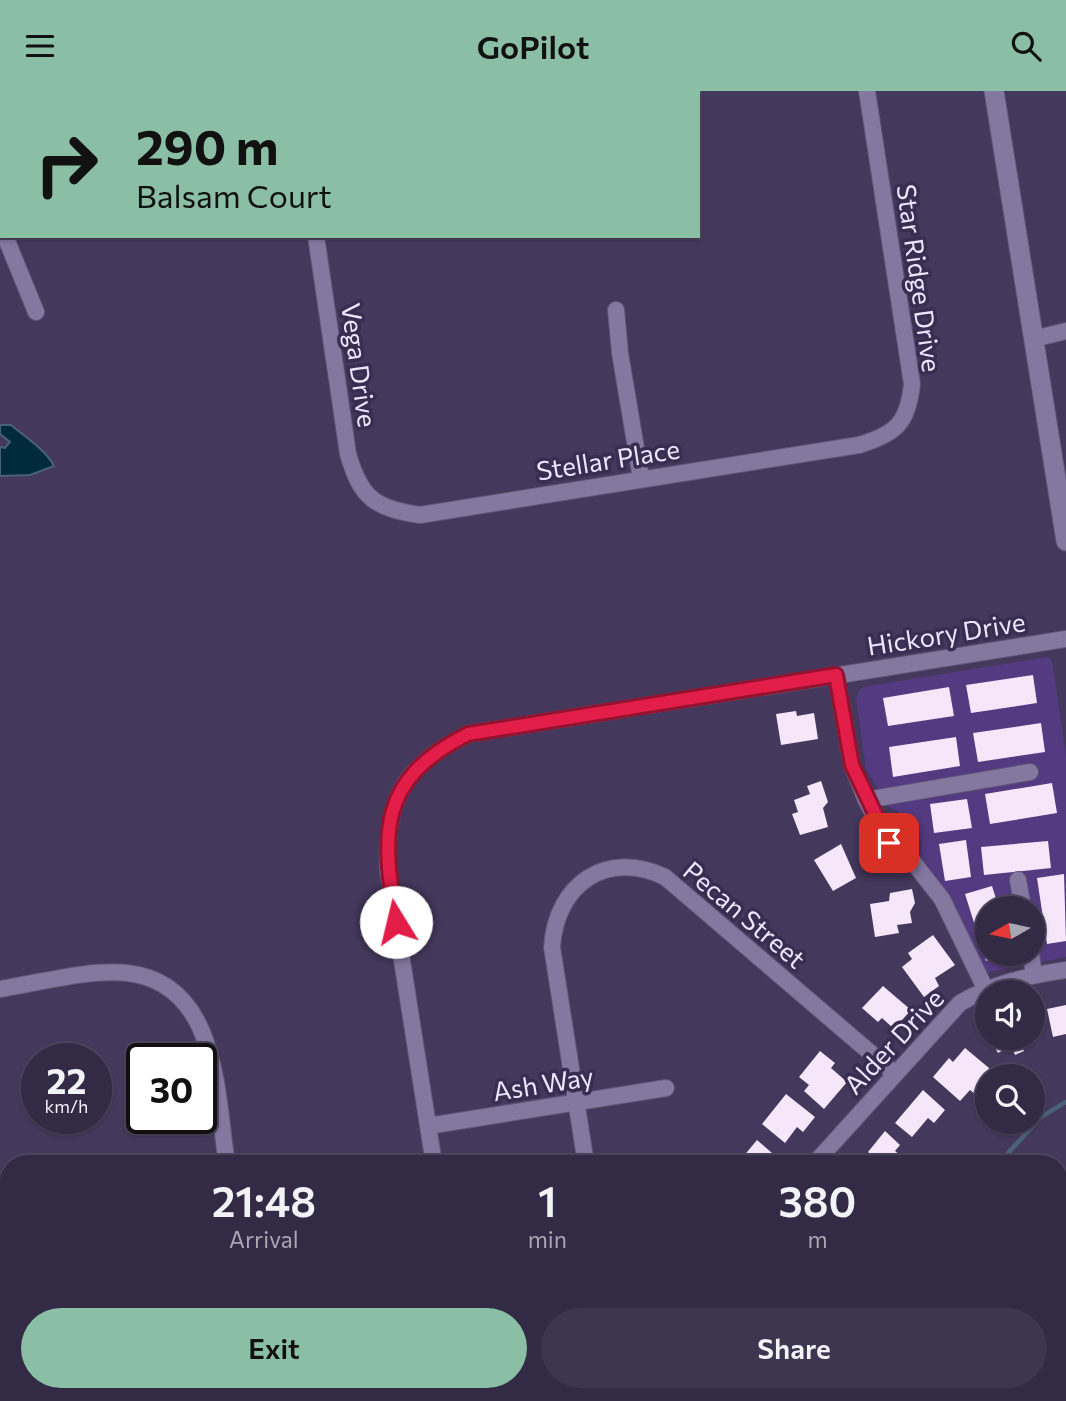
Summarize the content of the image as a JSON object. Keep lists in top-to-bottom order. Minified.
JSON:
{"streets":{"street":["Star Ridge Drive","Vega Drive","Stellar Place","Hickory Drive","Pecan Street","Alder Drive","Ash Way"]},"crossings":[["Star Ridge Drive","Stellar Place"],["Vega Drive","Stellar Place"],["Hickory Drive","Ash Way"],["Pecan Street","Alder Drive"],["Pecan Street","Ash Way"]],"north":"left","page":{"header":"GoPilot","turn":["290 m","Balsam Court"],"speed":"22 km/h","limit":"30","eta":["21:48","Arrival","1","min","380","m"],"buttons":["Exit","Share"]}}
